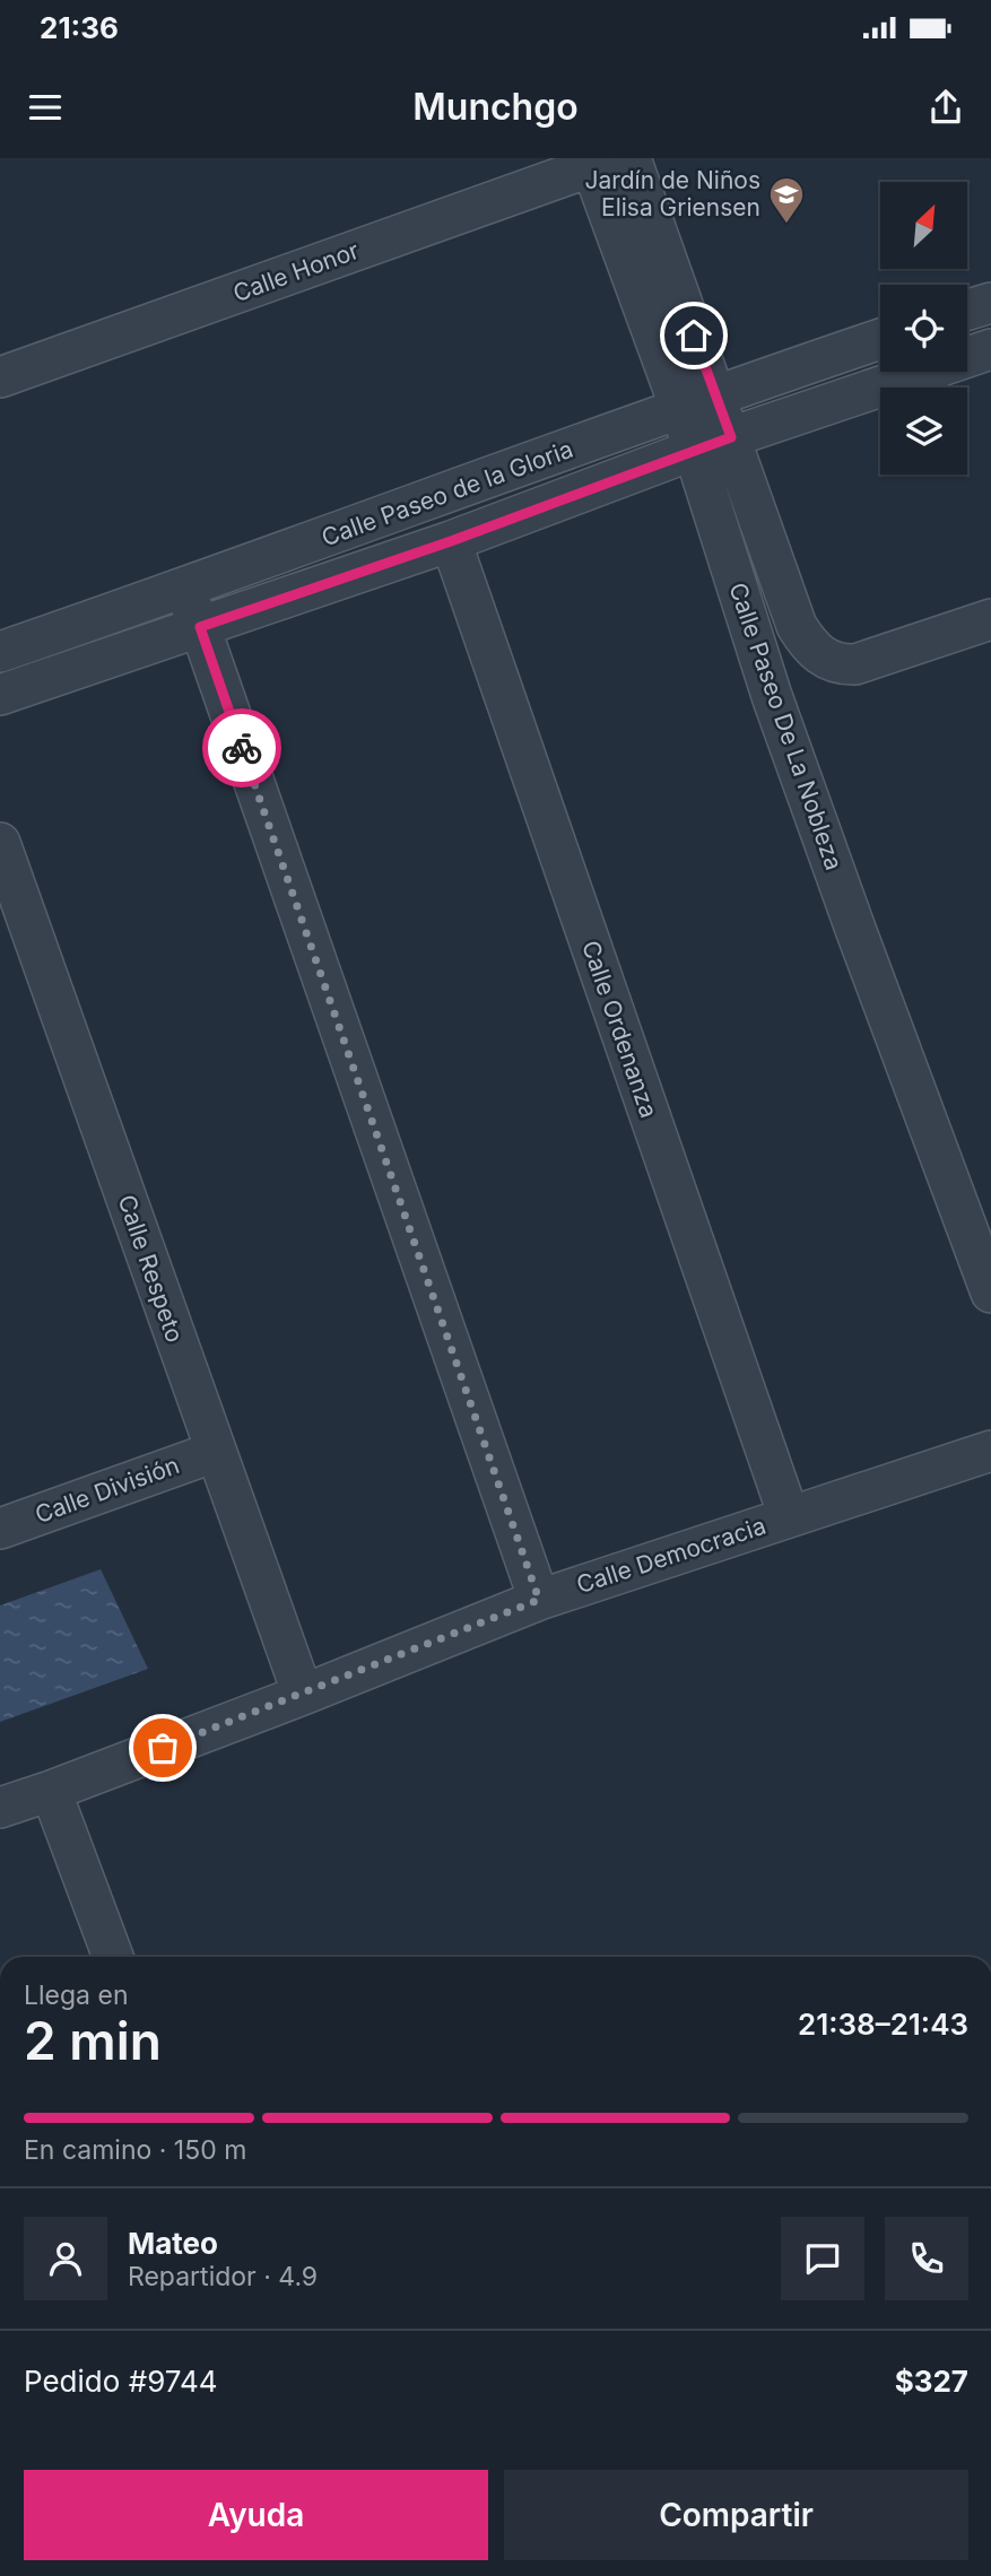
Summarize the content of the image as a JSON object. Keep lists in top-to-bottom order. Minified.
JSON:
{"streets":{"street":["Calle Honor","Calle Paseo de la Gloria","Calle Paseo De La Nobleza","Calle Ordenanza","Calle Respeto","Calle División","Calle Democracia"]},"crossings":[["Calle Honor","Calle Paseo De La Nobleza"],["Calle Paseo de la Gloria","Calle Paseo De La Nobleza"],["Calle Paseo de la Gloria","Calle Ordenanza"],["Calle Ordenanza","Calle Democracia"],["Calle Respeto","Calle División"],["Calle Respeto","Calle Democracia"]],"places":{"school or university":["Jardín de Niños Elisa Griensen"]},"north":"top right","page":{"status":"21:36","header":"Munchgo","heading":["2 min","Llega en","21:38–21:43"],"panel":["Mateo","Repartidor · 4.9","Pedido #9744","$327"],"bar":"En camino · 150 m","buttons":["Ayuda","Compartir"]}}
